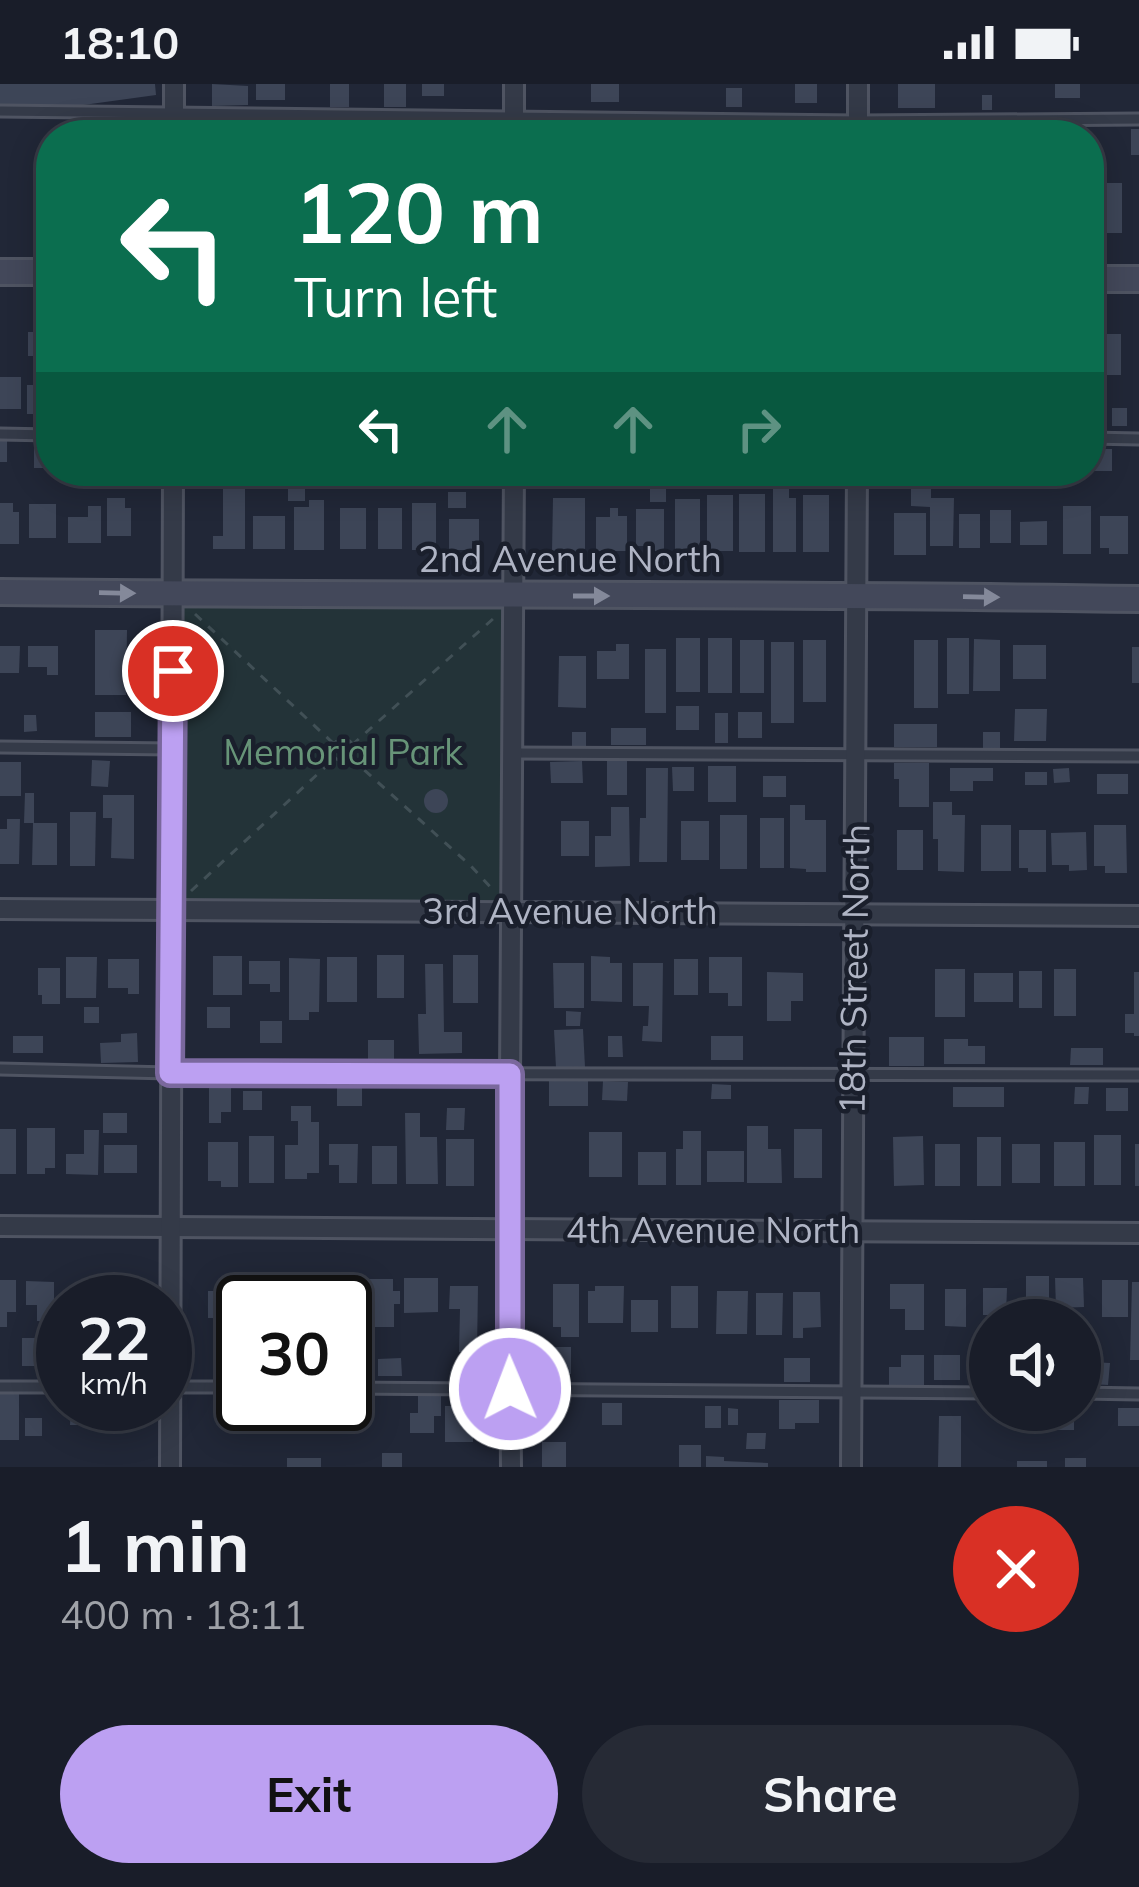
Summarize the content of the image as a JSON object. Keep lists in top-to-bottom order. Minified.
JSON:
{"streets":{"main road":["2nd Avenue North"],"street":["3rd Avenue North","18th Street North","4th Avenue North"]},"crossings":[["2nd Avenue North","18th Street North"],["3rd Avenue North","18th Street North"],["18th Street North","4th Avenue North"]],"one_way":["2nd Avenue North"],"parks":["Memorial Park"],"page":{"status":"18:10","turn":["120 m","Turn left"],"speed":"22 km/h","limit":"30","heading":["1 min","400 m · 18:11"],"buttons":["Exit","Share"]}}
